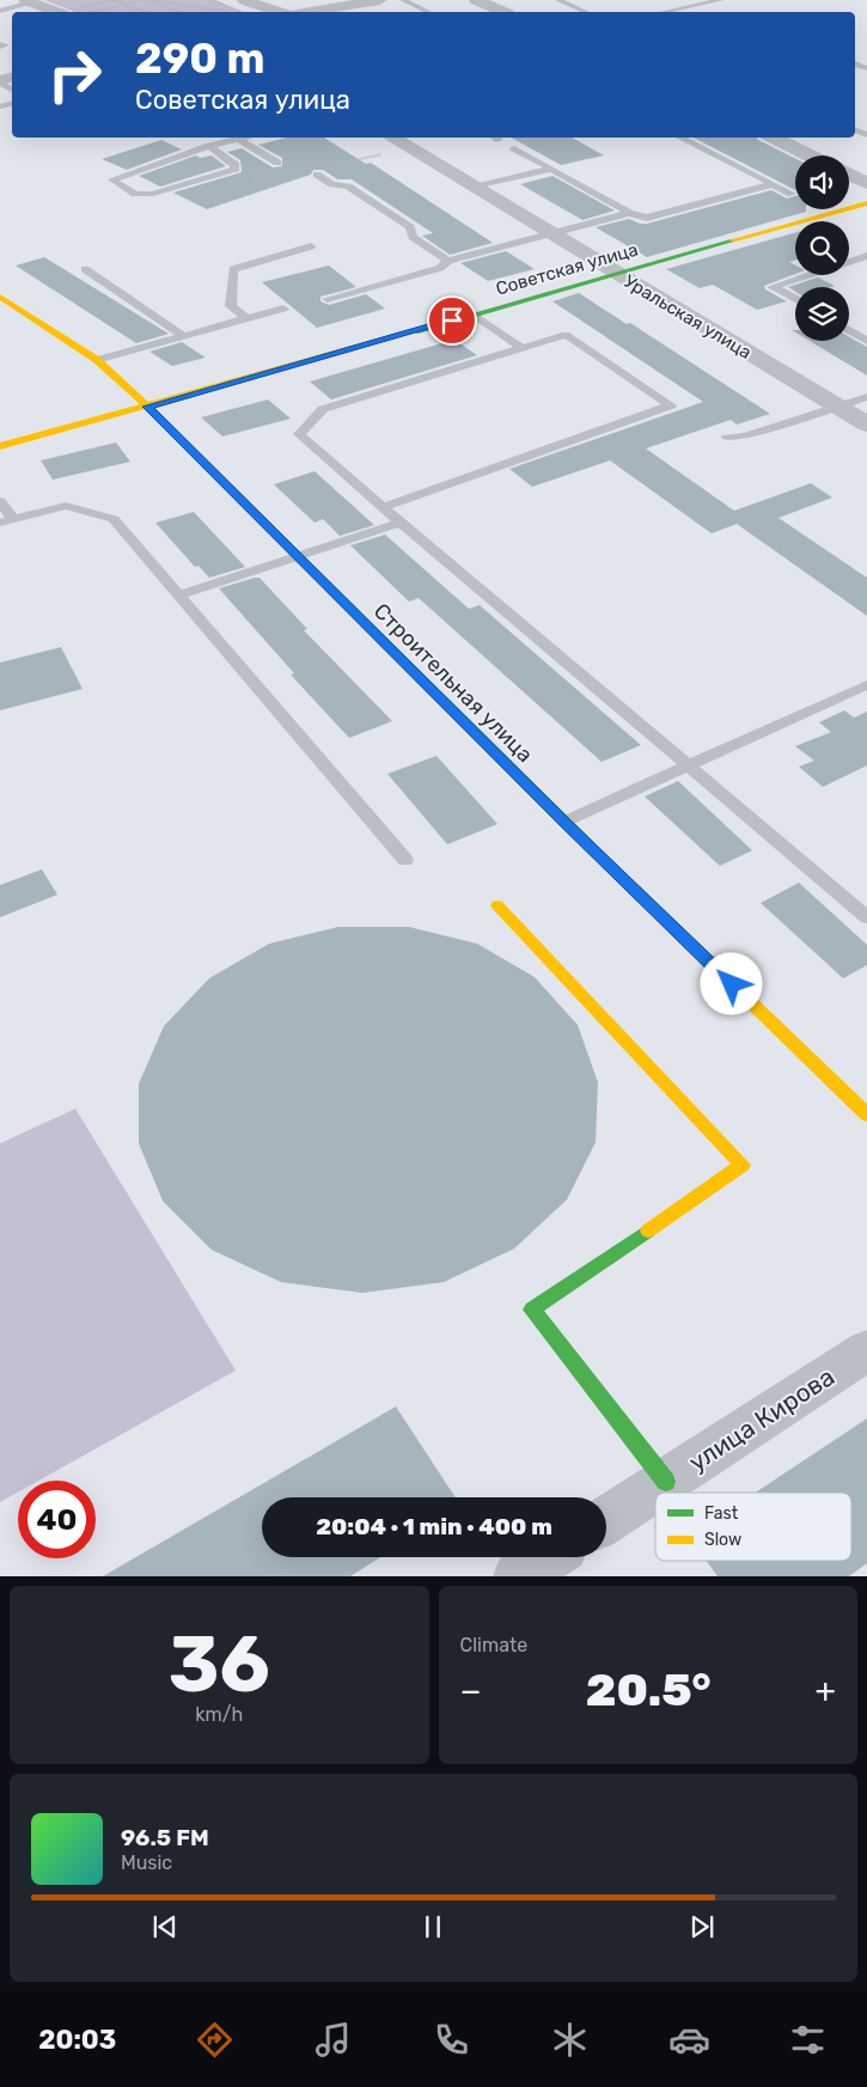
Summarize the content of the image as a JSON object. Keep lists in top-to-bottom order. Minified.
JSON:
{"streets":{"street":["Советская улица","Уральская улица","Строительная улица","улица Кирова"]},"crossings":[["Советская улица","Уральская улица"],["Советская улица","Строительная улица"]],"legend":["Fast","Slow"],"page":{"turn":["290 m","Советская улица"],"limit":"40","trip":"20:04 · 1 min · 400 m","tile":[["36","km/h"],"Climate"],"heat":["−","20.5°","+"],"song":["96.5 FM","Music"],"tabs":"20:03"}}
